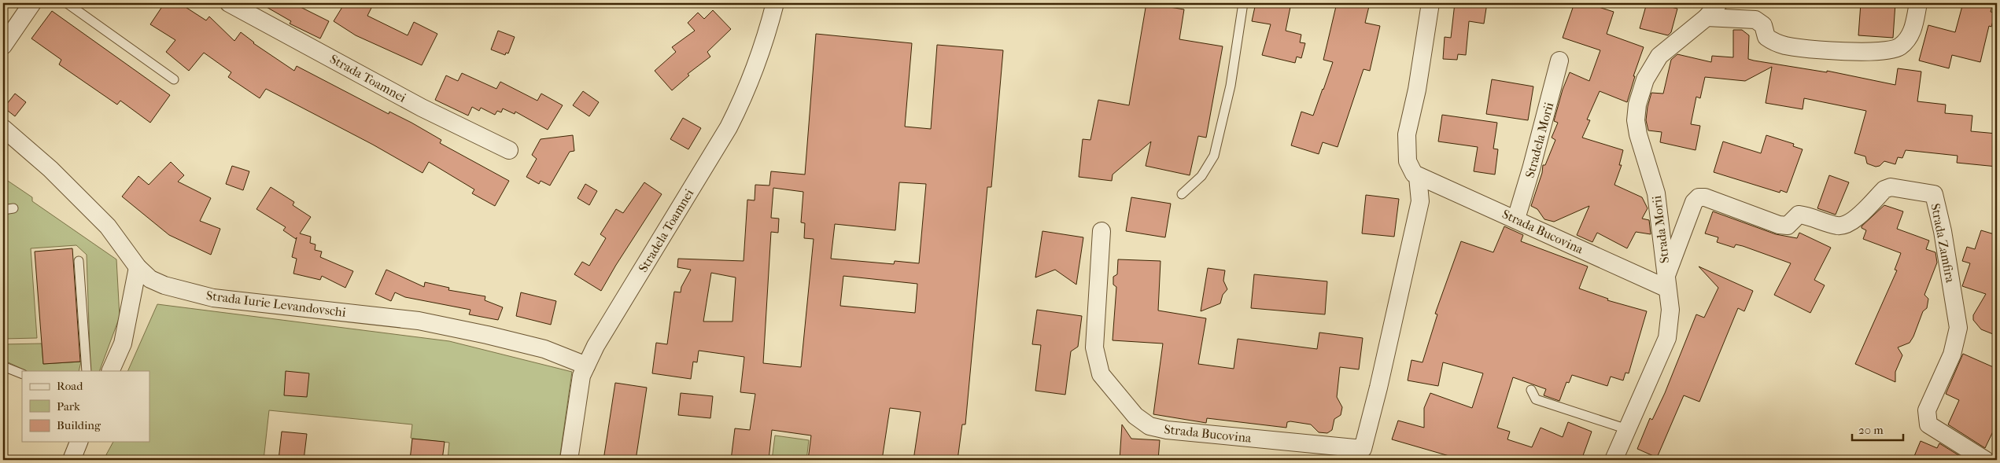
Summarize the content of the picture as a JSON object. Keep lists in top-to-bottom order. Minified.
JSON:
{"streets":{"street":["Strada Toamnei","Stradela Morii","Strada Morii","Stradela Toamnei","Strada Bucovina","Strada Zamfira","Strada Iurie Levandovschi"]},"crossings":[["Stradela Morii","Strada Bucovina"],["Strada Morii","Strada Bucovina"],["Strada Morii","Strada Zamfira"],["Stradela Toamnei","Strada Iurie Levandovschi"],["Strada Bucovina","Strada Zamfira"]],"legend":["Road","Park","Building"],"scale_bar":"20 m"}
